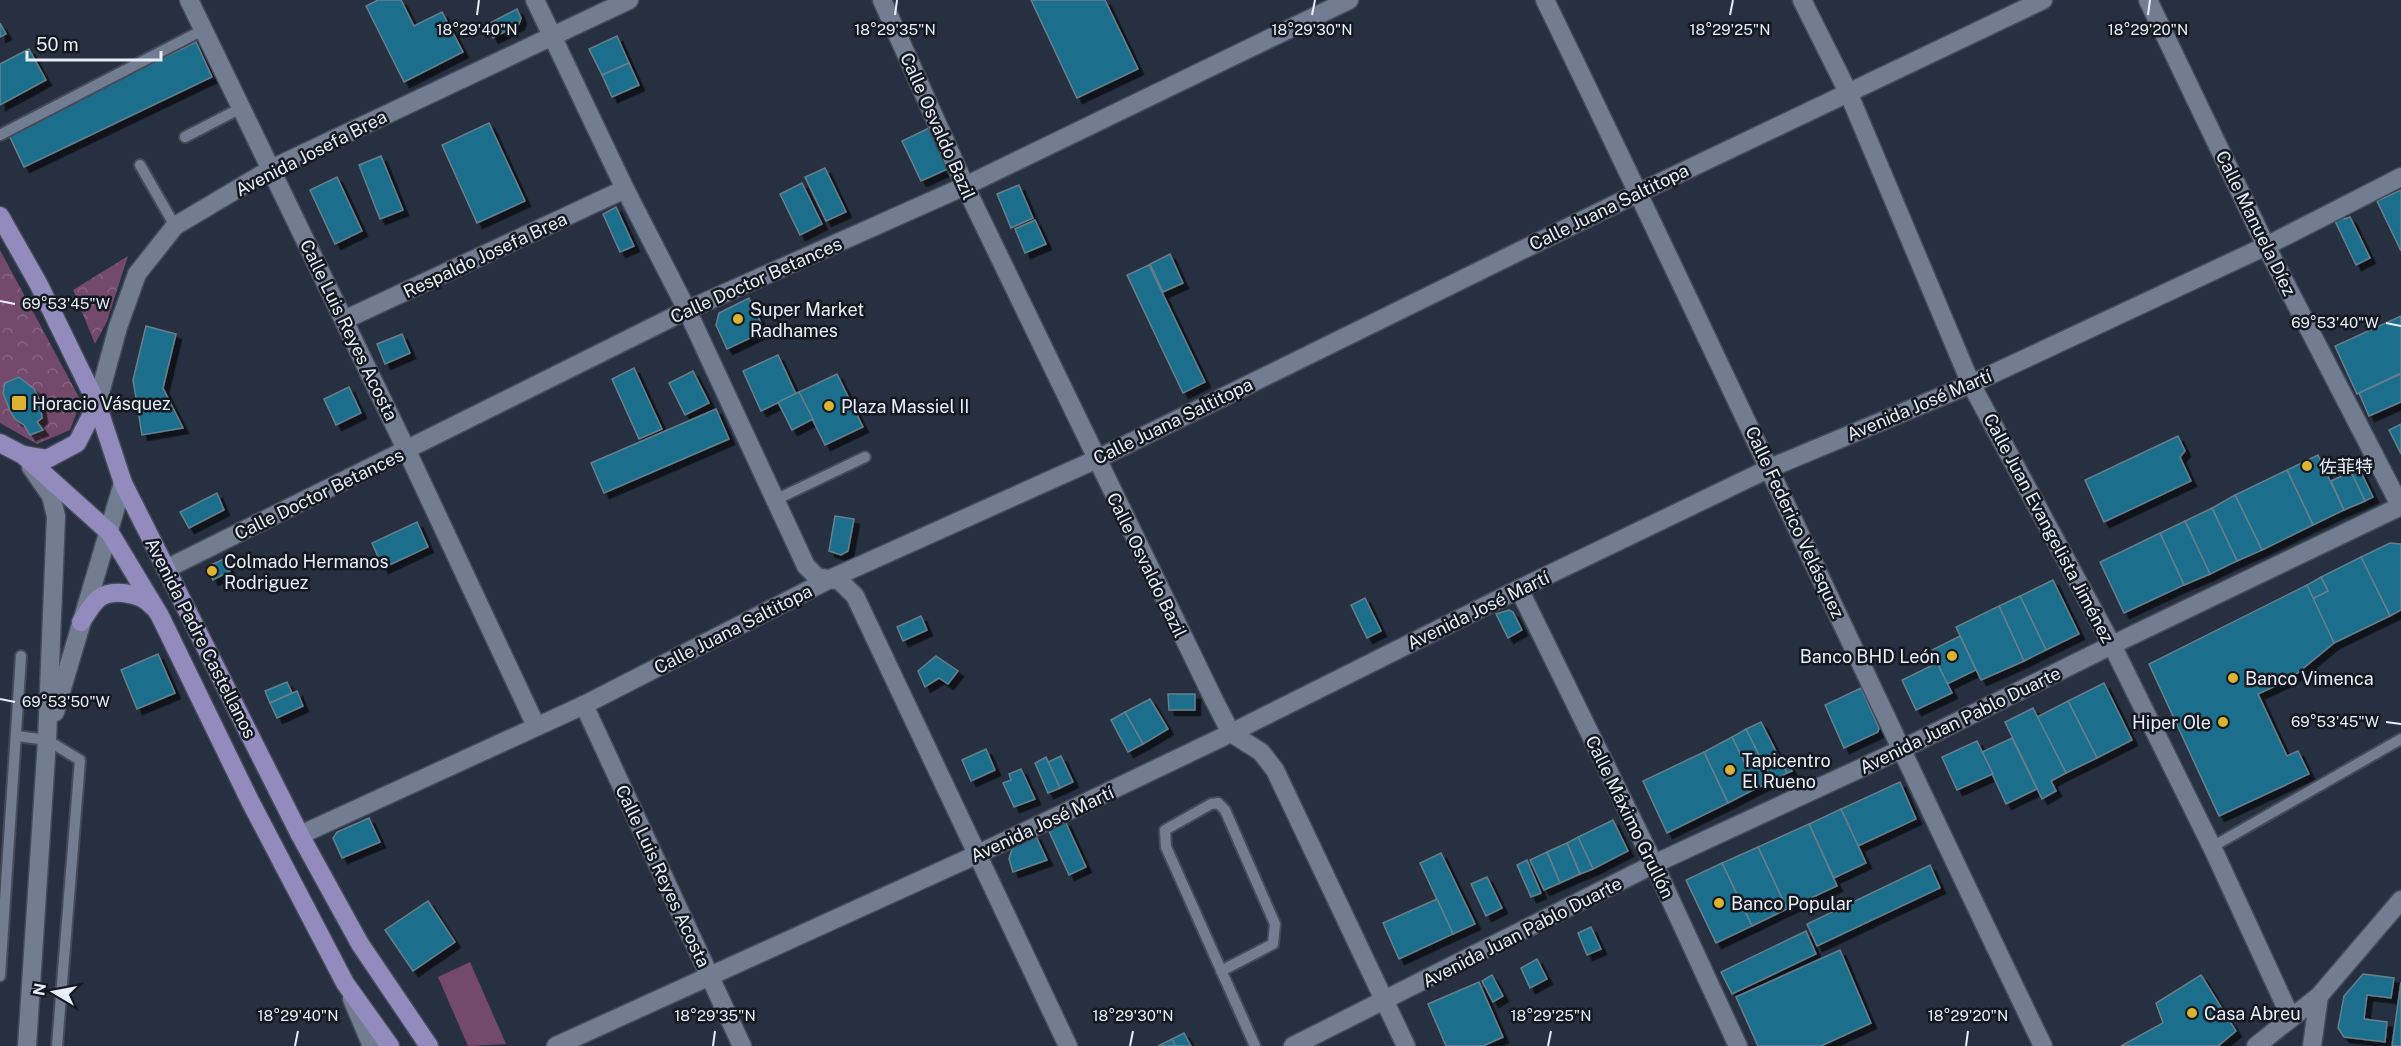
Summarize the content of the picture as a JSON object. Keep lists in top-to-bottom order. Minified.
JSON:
{"streets":{"main road":["Avenida Padre Castellanos"],"street":["Calle Osvaldo Bazil","Avenida Josefa Brea","Calle Juana Saltitopa","Calle Manuela Díez","Respaldo Josefa Brea","Calle Doctor Betances","Calle Luis Reyes Acosta","Avenida José Martí","Calle Federico Velásquez","Calle Juan Evangelista Jiménez","Avenida Juan Pablo Duarte","Calle Máximo Grullón"]},"crossings":[["Calle Osvaldo Bazil","Calle Juana Saltitopa"],["Calle Osvaldo Bazil","Calle Doctor Betances"],["Calle Osvaldo Bazil","Avenida José Martí"],["Avenida Josefa Brea","Calle Luis Reyes Acosta"],["Avenida Josefa Brea","Avenida Padre Castellanos"],["Calle Juana Saltitopa","Calle Luis Reyes Acosta"],["Calle Juana Saltitopa","Calle Federico Velásquez"],["Calle Juana Saltitopa","Calle Juan Evangelista Jiménez"],["Calle Juana Saltitopa","Avenida Padre Castellanos"],["Calle Manuela Díez","Avenida José Martí"],["Calle Manuela Díez","Avenida Juan Pablo Duarte"],["Respaldo Josefa Brea","Calle Luis Reyes Acosta"],["Calle Doctor Betances","Calle Luis Reyes Acosta"],["Calle Doctor Betances","Avenida Padre Castellanos"],["Calle Luis Reyes Acosta","Avenida José Martí"],["Avenida José Martí","Calle Federico Velásquez"],["Avenida José Martí","Calle Juan Evangelista Jiménez"],["Avenida José Martí","Calle Máximo Grullón"],["Calle Federico Velásquez","Avenida Juan Pablo Duarte"],["Calle Juan Evangelista Jiménez","Avenida Juan Pablo Duarte"],["Avenida Juan Pablo Duarte","Calle Máximo Grullón"]],"places":{"other":["Super Market Radhames","Plaza Massiel II","佐菲特","Colmado Hermanos Rodriguez","Banco BHD León","Banco Vimenca","Hiper Ole","Tapicentro El Rueno","Banco Popular","Casa Abreu"],"transit":["Horacio Vásquez"]},"scale_bar":"50 m","north":"left","coordinates":["18°29'40\"N","18°29'35\"N","18°29'30\"N","18°29'25\"N","18°29'20\"N","69°53'45\"W","69°53'40\"W","69°53'50\"W"]}
